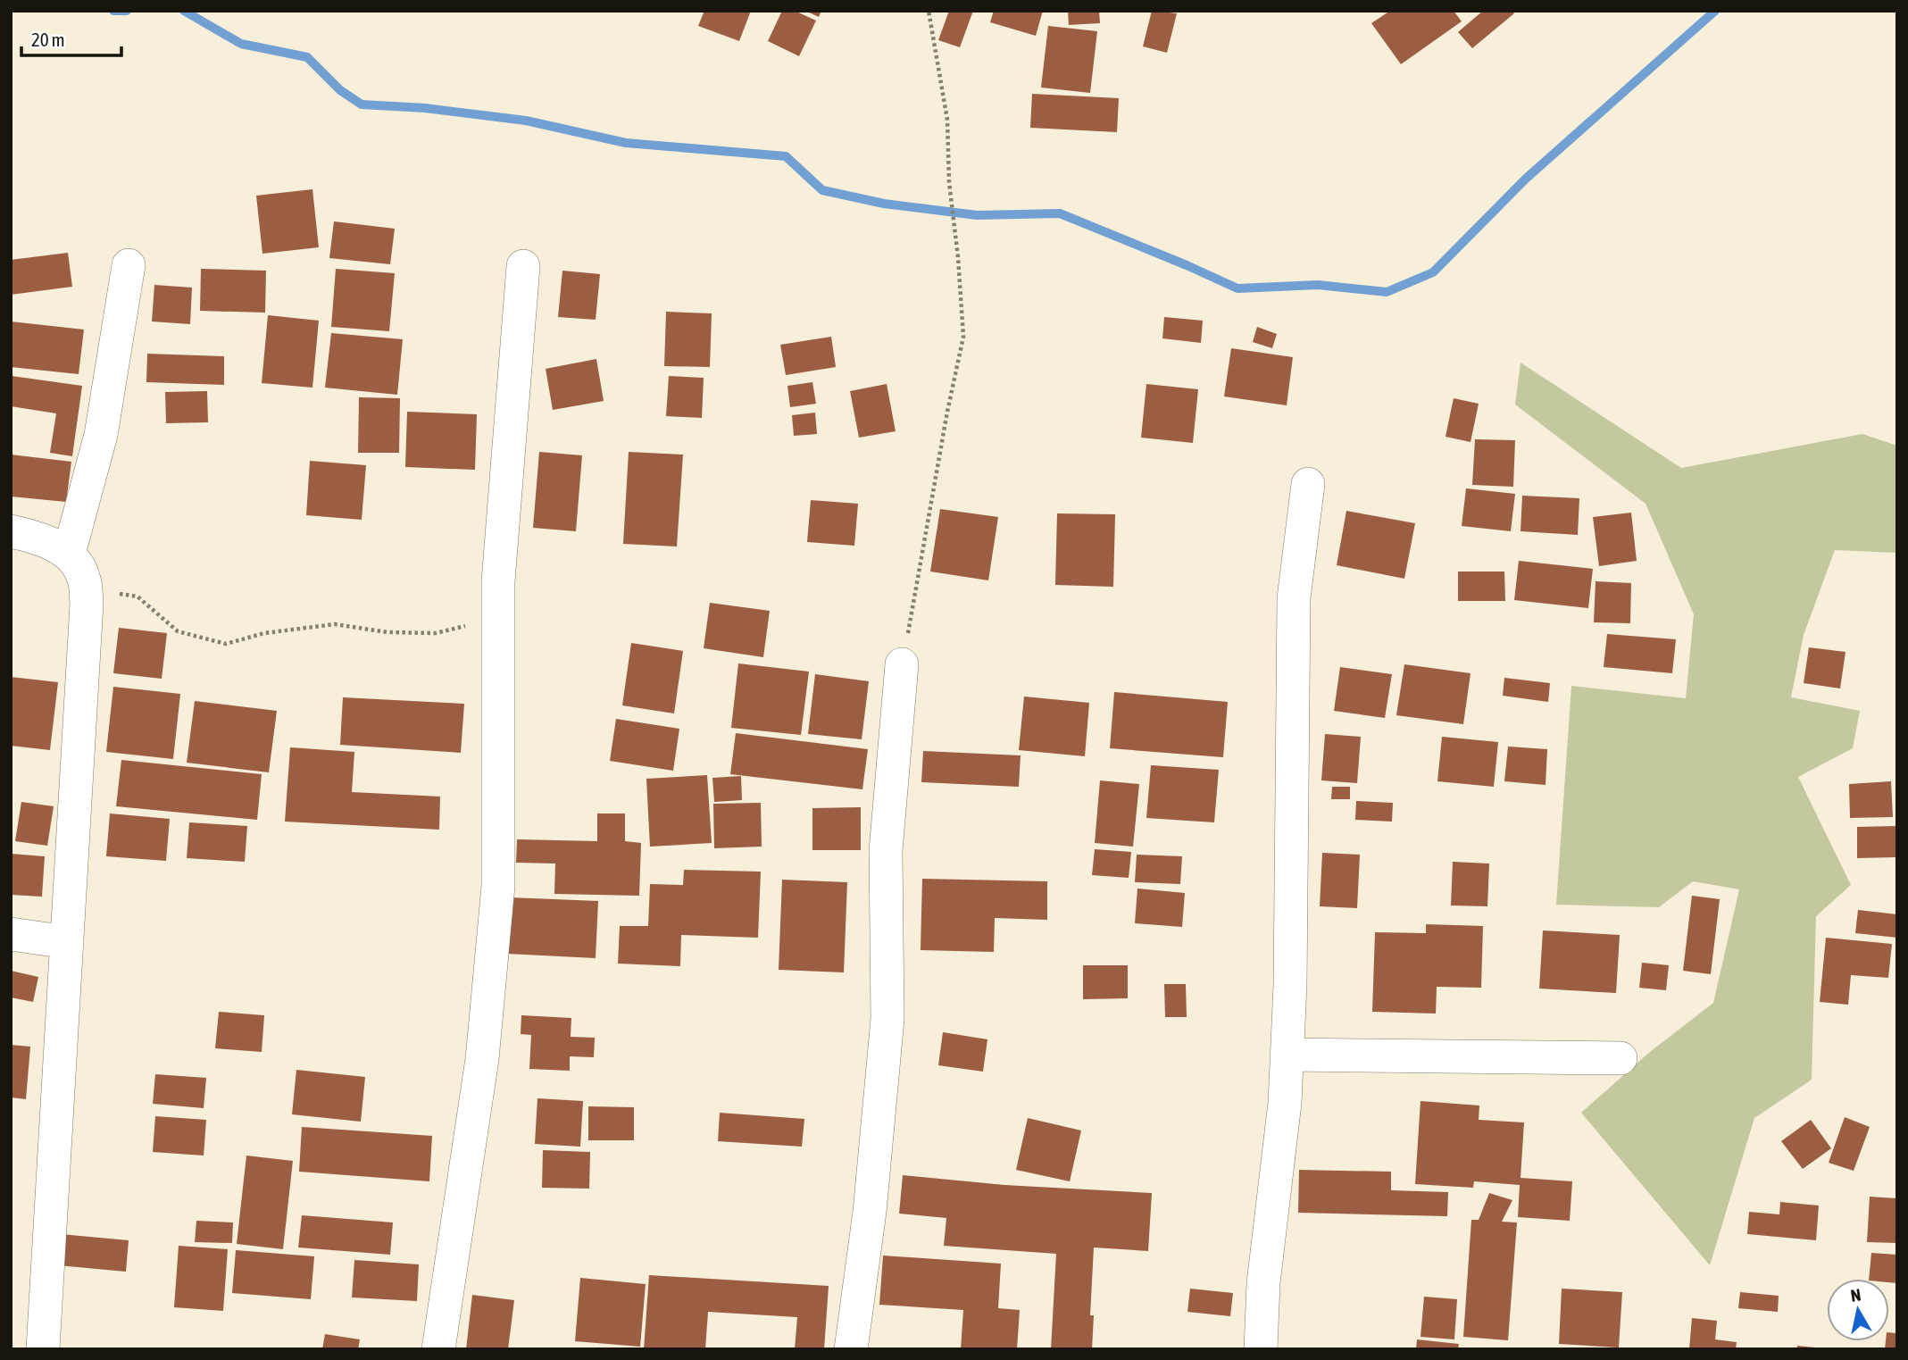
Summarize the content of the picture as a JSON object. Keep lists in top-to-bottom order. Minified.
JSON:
{"scale_bar":"20 m","north":"top"}
